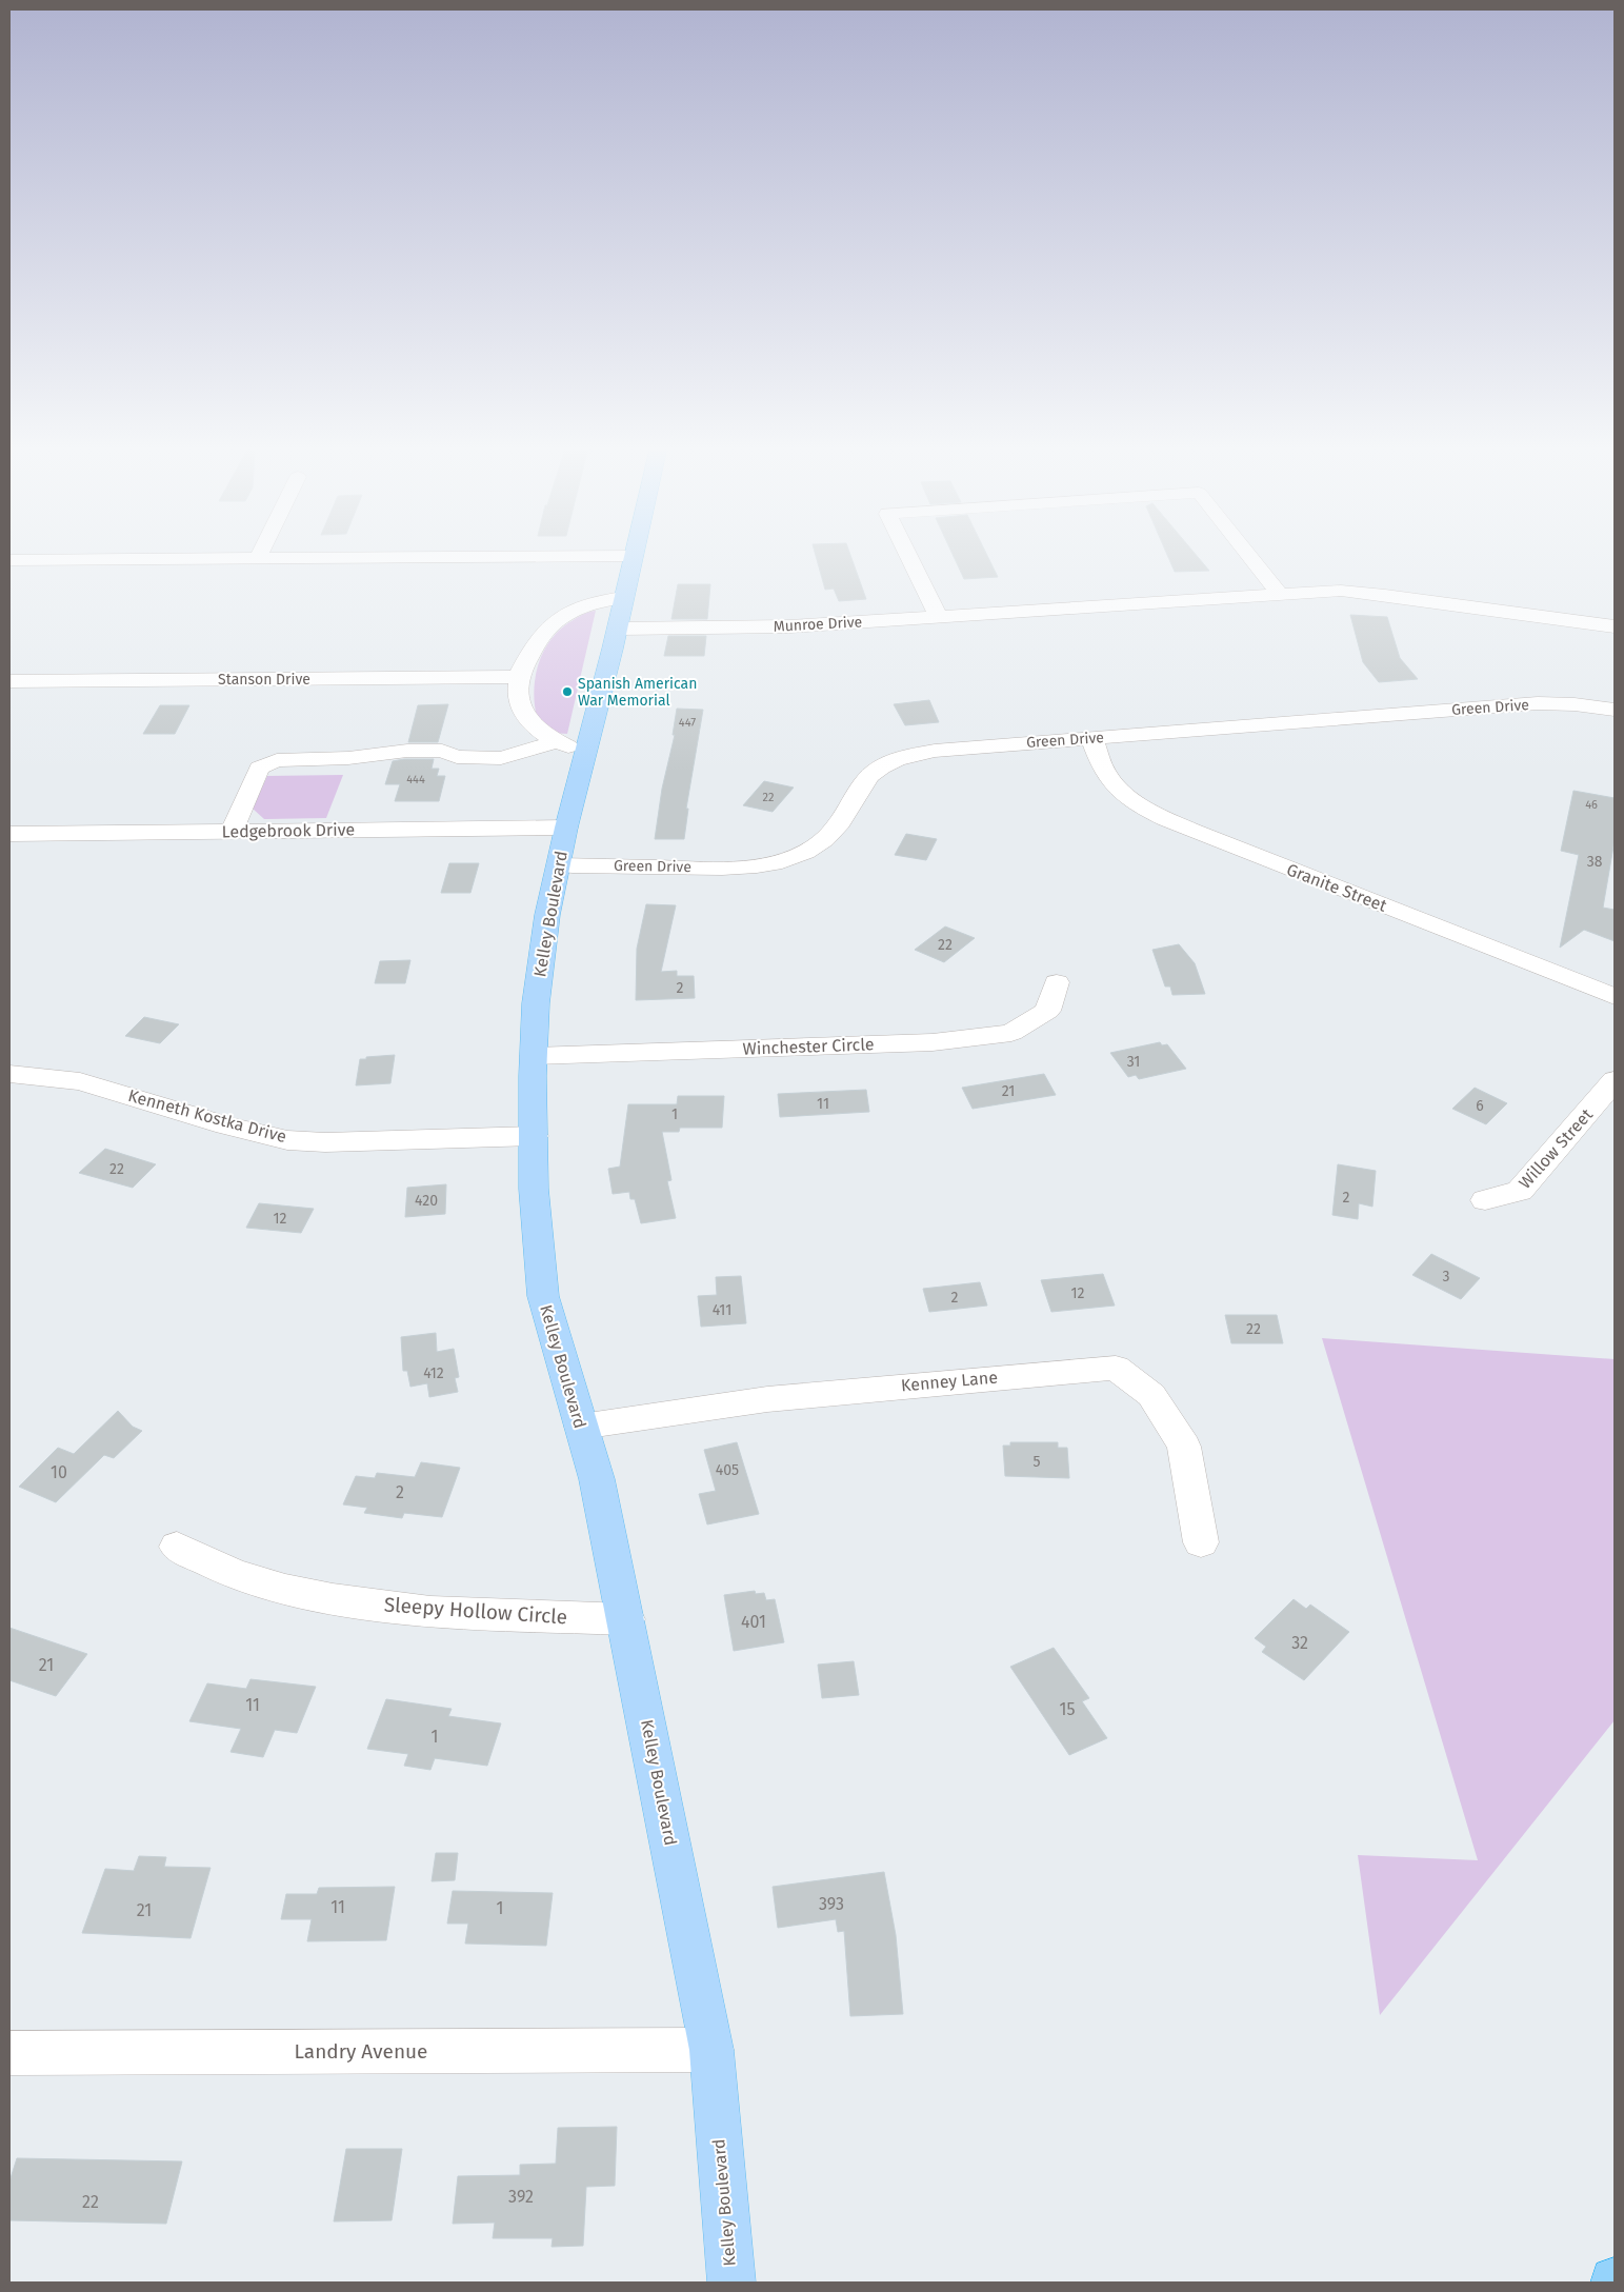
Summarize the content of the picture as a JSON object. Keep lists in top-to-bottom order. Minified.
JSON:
{"streets":{"main road":["Kelley Boulevard"],"street":["Munroe Drive","Stanson Drive","Green Drive","Ledgebrook Drive","Granite Street","Winchester Circle","Kenneth Kostka Drive","Willow Street","Kenney Lane","Sleepy Hollow Circle","Landry Avenue"]},"crossings":[["Munroe Drive","Kelley Boulevard"],["Green Drive","Granite Street"],["Green Drive","Kelley Boulevard"],["Ledgebrook Drive","Kelley Boulevard"],["Kelley Boulevard","Winchester Circle"],["Kelley Boulevard","Kenneth Kostka Drive"],["Kelley Boulevard","Kenney Lane"],["Kelley Boulevard","Sleepy Hollow Circle"],["Kelley Boulevard","Landry Avenue"]],"places":["Spanish American War Memorial"],"house_numbers":["447","444","22","46","38","22","2","31","21","11","6","1","22","2","420","12","3","12","2","411","22","412","5","405","10","2","401","32","21","11","15","1","393","11","1","21","392","22"]}
